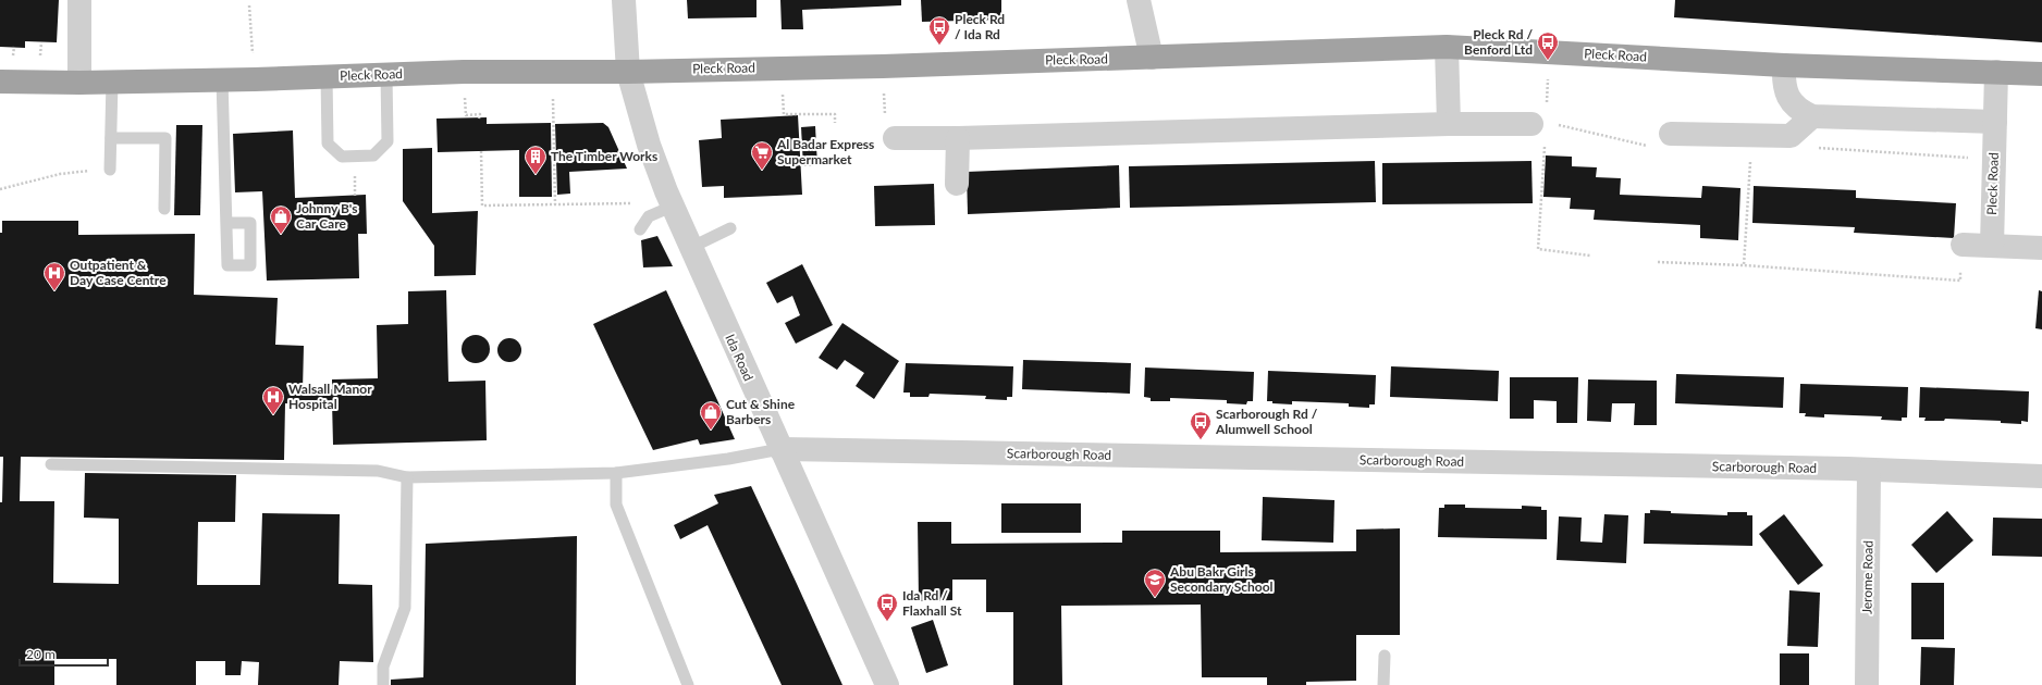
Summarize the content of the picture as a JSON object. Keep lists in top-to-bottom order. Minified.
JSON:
{"streets":{"highway":["Pleck Road"],"street":["Ida Road","Scarborough Road","Jerome Road"]},"crossings":[["Pleck Road","Ida Road"],["Ida Road","Scarborough Road"],["Scarborough Road","Jerome Road"]],"places":{"bus stop":["Pleck Rd / Ida Rd","Pleck Rd / Benford Ltd","Scarborough Rd / Alumwell School","Ida Rd / Flaxhall St"],"supermarket":["Al Badar Express Supermarket"],"building":["The Timber Works"],"shop":["Johnny B's Car Care","Cut & Shine Barbers"],"hospital":["Outpatient & Day Case Centre","Walsall Manor Hospital"],"school or university":["Abu Bakr Girls Secondary School"]},"scale_bar":"20 m"}
